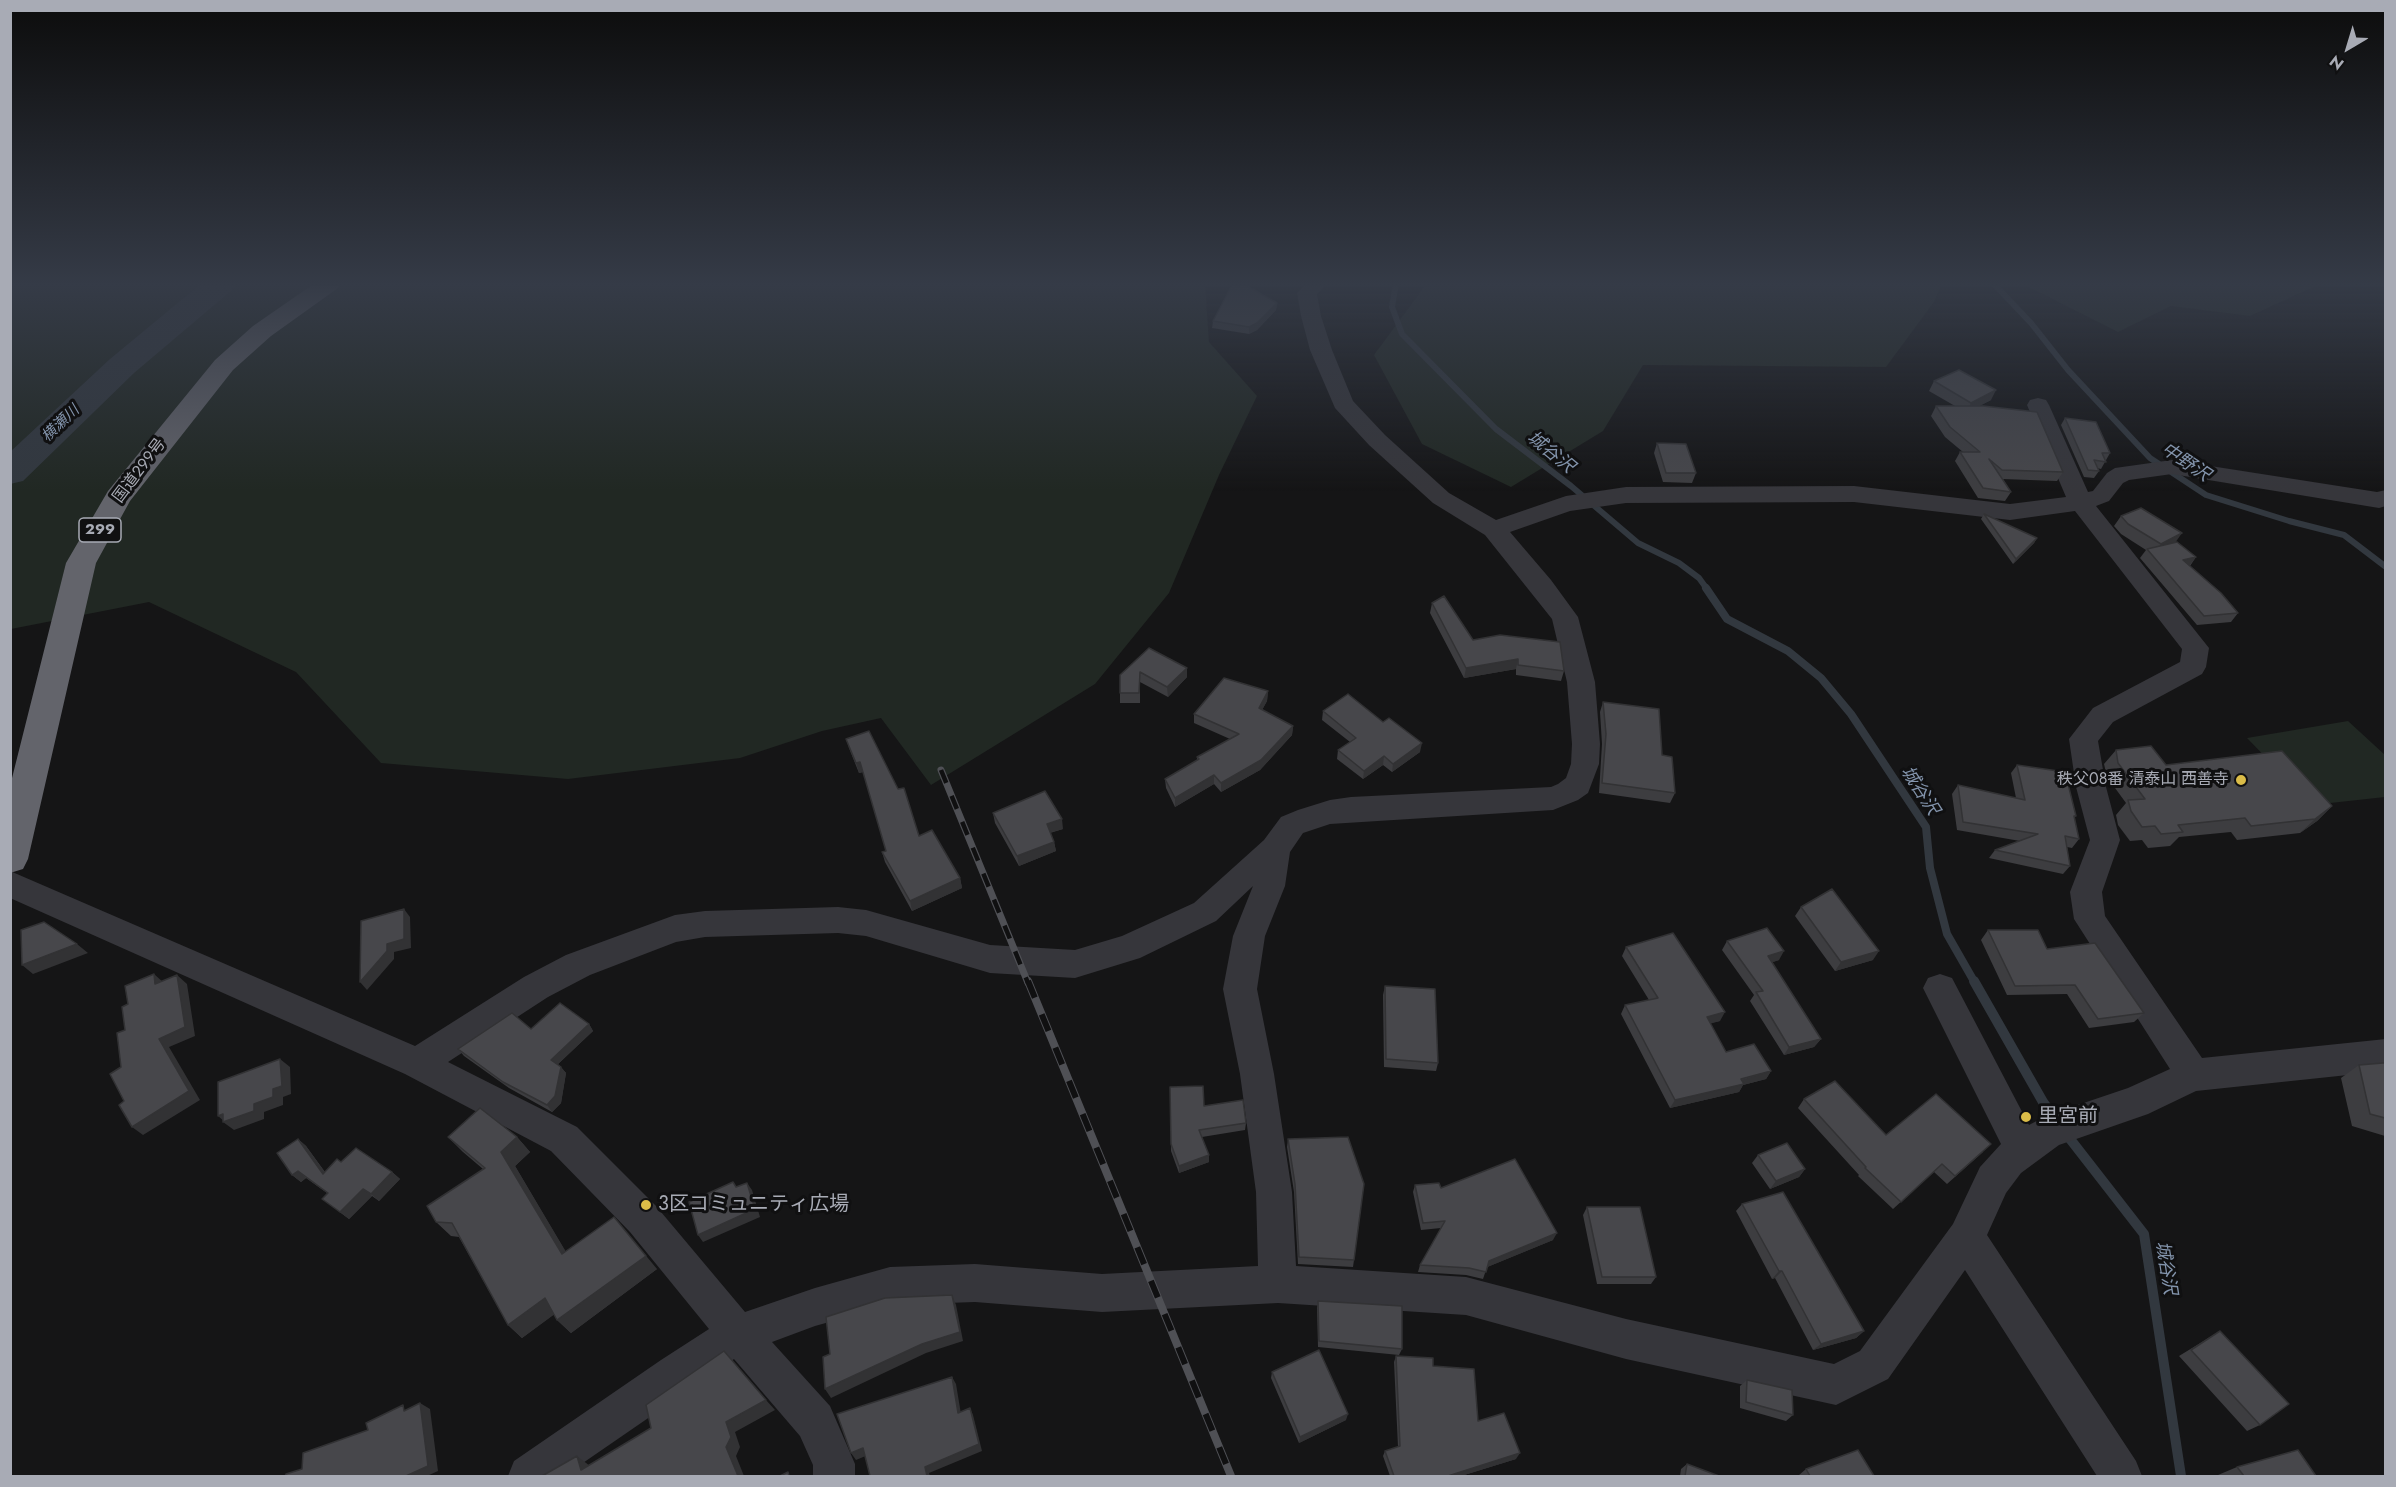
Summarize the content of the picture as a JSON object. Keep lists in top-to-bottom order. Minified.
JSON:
{"streets":{"highway":["国道299号","299"]},"water":["横瀬川","城谷沢","中野沢"],"places":["秩父08番 清泰山 西善寺","里宮前","3区コミュニティ広場"],"north":"bottom left"}
